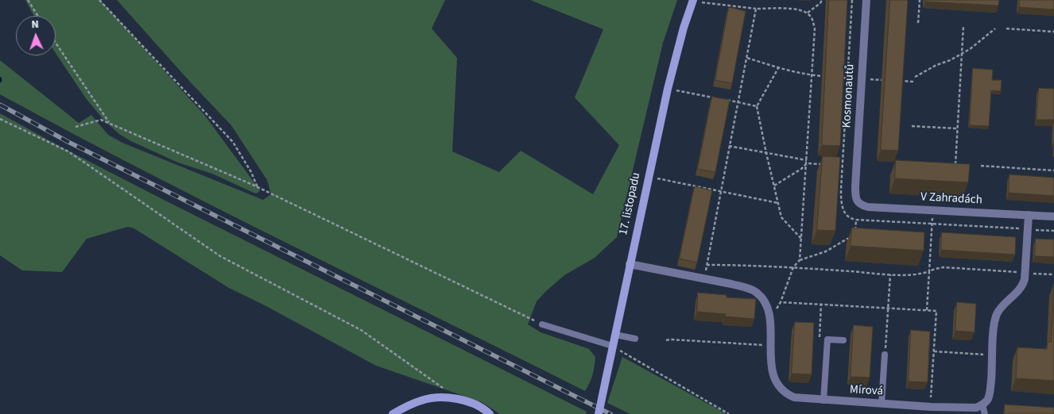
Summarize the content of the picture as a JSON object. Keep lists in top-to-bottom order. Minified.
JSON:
{"streets":{"street":["Kosmonautů","V Zahradách","17. listopadu","Mírová"]},"crossings":[["Kosmonautů","V Zahradách"],["17. listopadu","Mírová"]],"north":"top"}
